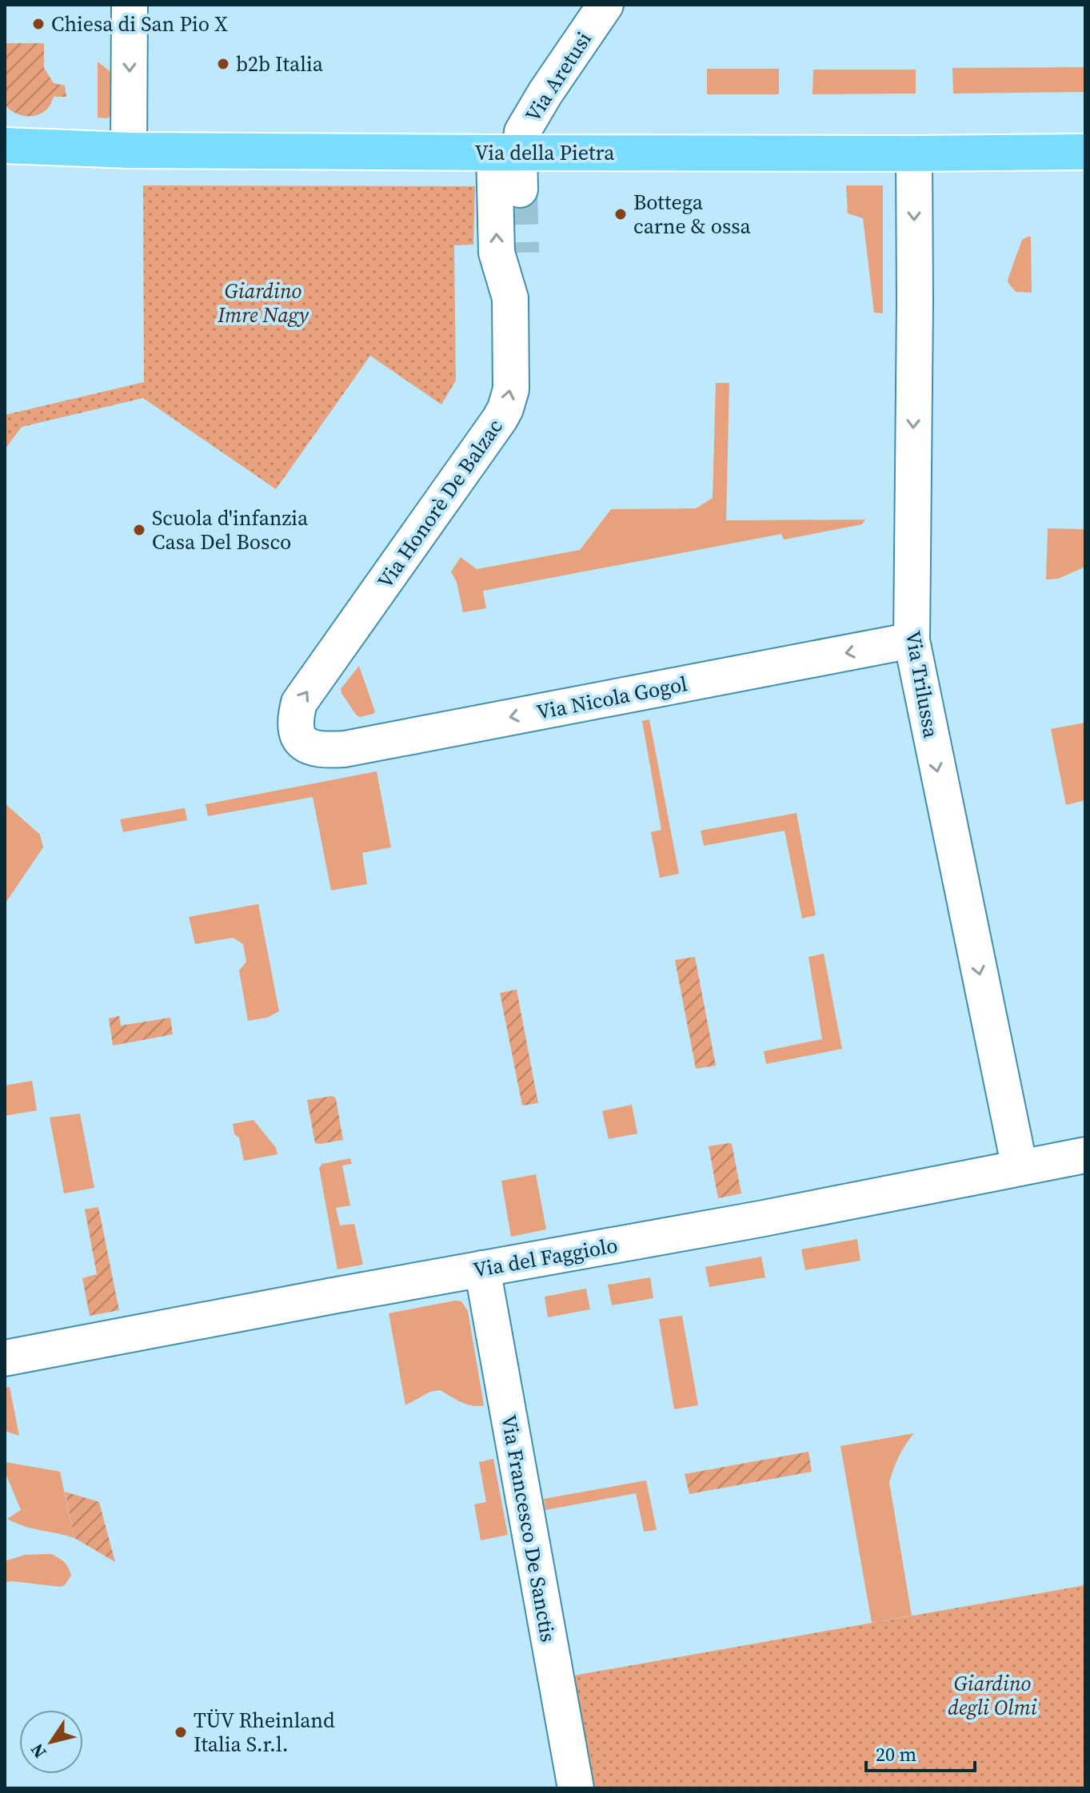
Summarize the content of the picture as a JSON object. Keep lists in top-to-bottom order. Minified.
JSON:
{"streets":{"main road":["Via della Pietra"],"street":["Via Aretusi","Via Honorè De Balzac","Via Trilussa","Via Nicola Gogol","Via del Faggiolo","Via Francesco De Sanctis"]},"crossings":[["Via Aretusi","Via della Pietra"],["Via Aretusi","Via Honorè De Balzac"],["Via della Pietra","Via Honorè De Balzac"],["Via della Pietra","Via Trilussa"],["Via Honorè De Balzac","Via Nicola Gogol"],["Via Trilussa","Via Nicola Gogol"],["Via Trilussa","Via del Faggiolo"],["Via del Faggiolo","Via Francesco De Sanctis"]],"one_way":["Via Honorè De Balzac","Via Trilussa","Via Nicola Gogol"],"parks":["Giardino Imre Nagy","Giardino degli Olmi"],"places":["Chiesa di San Pio X","b2b Italia","Bottega carne & ossa","Scuola d'infanzia Casa Del Bosco","TÜV Rheinland Italia S.r.l."],"scale_bar":"20 m","north":"bottom left"}
